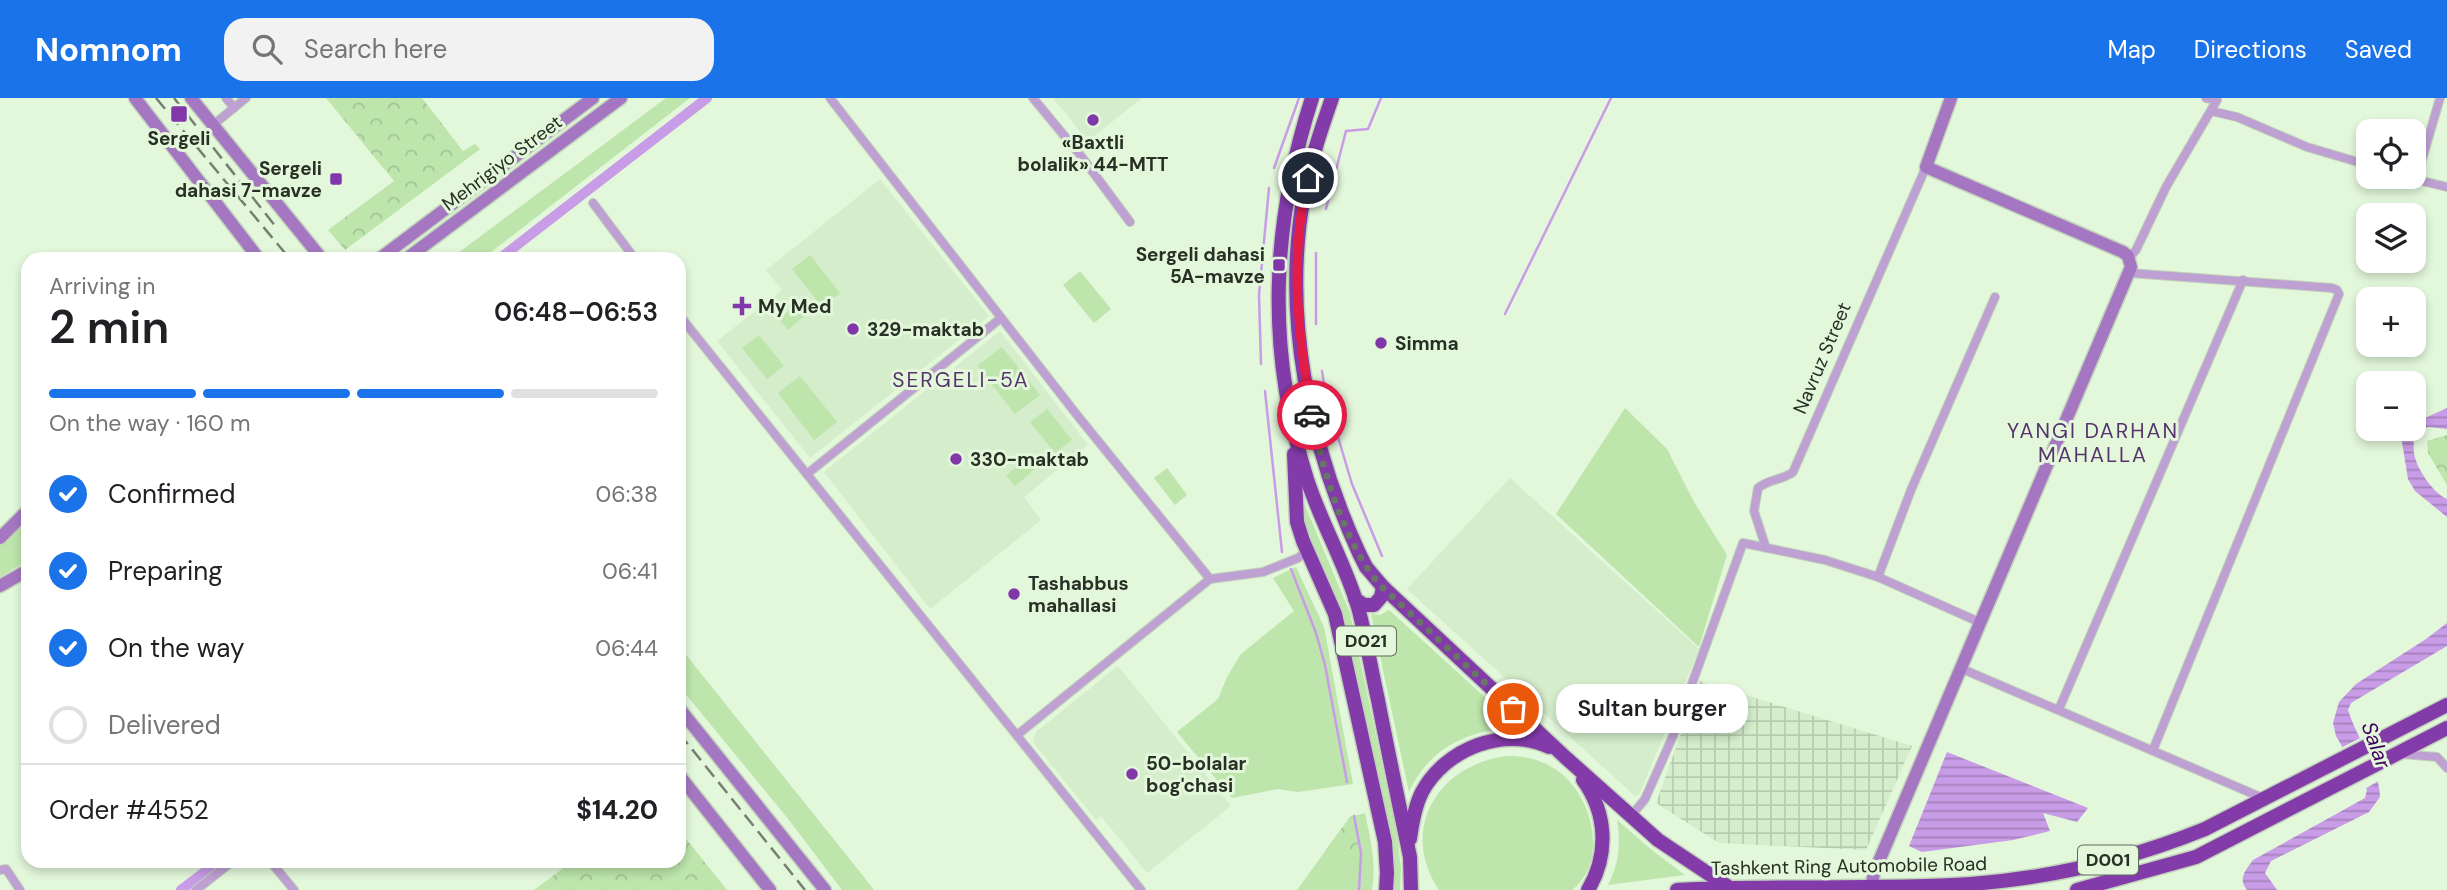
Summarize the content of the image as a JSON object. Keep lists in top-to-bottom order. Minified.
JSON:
{"streets":{"highway":["D021","D001","Tashkent Ring Automobile Road"],"main road":["Mehrigiyo Street","Navruz Street"]},"crossings":[["D021","Tashkent Ring Automobile Road"]],"districts":["SERGELI-5A","YANGI DARHAN MAHALLA"],"water":["Salar"],"places":{"transit":["Sergeli","Sergeli dahasi 7-mavze","Sergeli dahasi 5A-mavze"],"other":["«Baxtli bolalik» 44-MTT","329-maktab","Simma","330-maktab","Tashabbus mahallasi","Sultan burger","50-bolalar bog'chasi"],"health":["My Med"]},"page":{"header":"Nomnom","search":"Search here","nav":["Map","Directions","Saved"],"map_buttons":["+","−"],"heading":["2 min","Arriving in","06:48–06:53"],"panel":["Order #4552","$14.20"],"bar":"On the way · 160 m","list":[["Confirmed","06:38"],["Preparing","06:41"],["On the way","06:44"],"Delivered"],"bubble":"Sultan burger"}}
